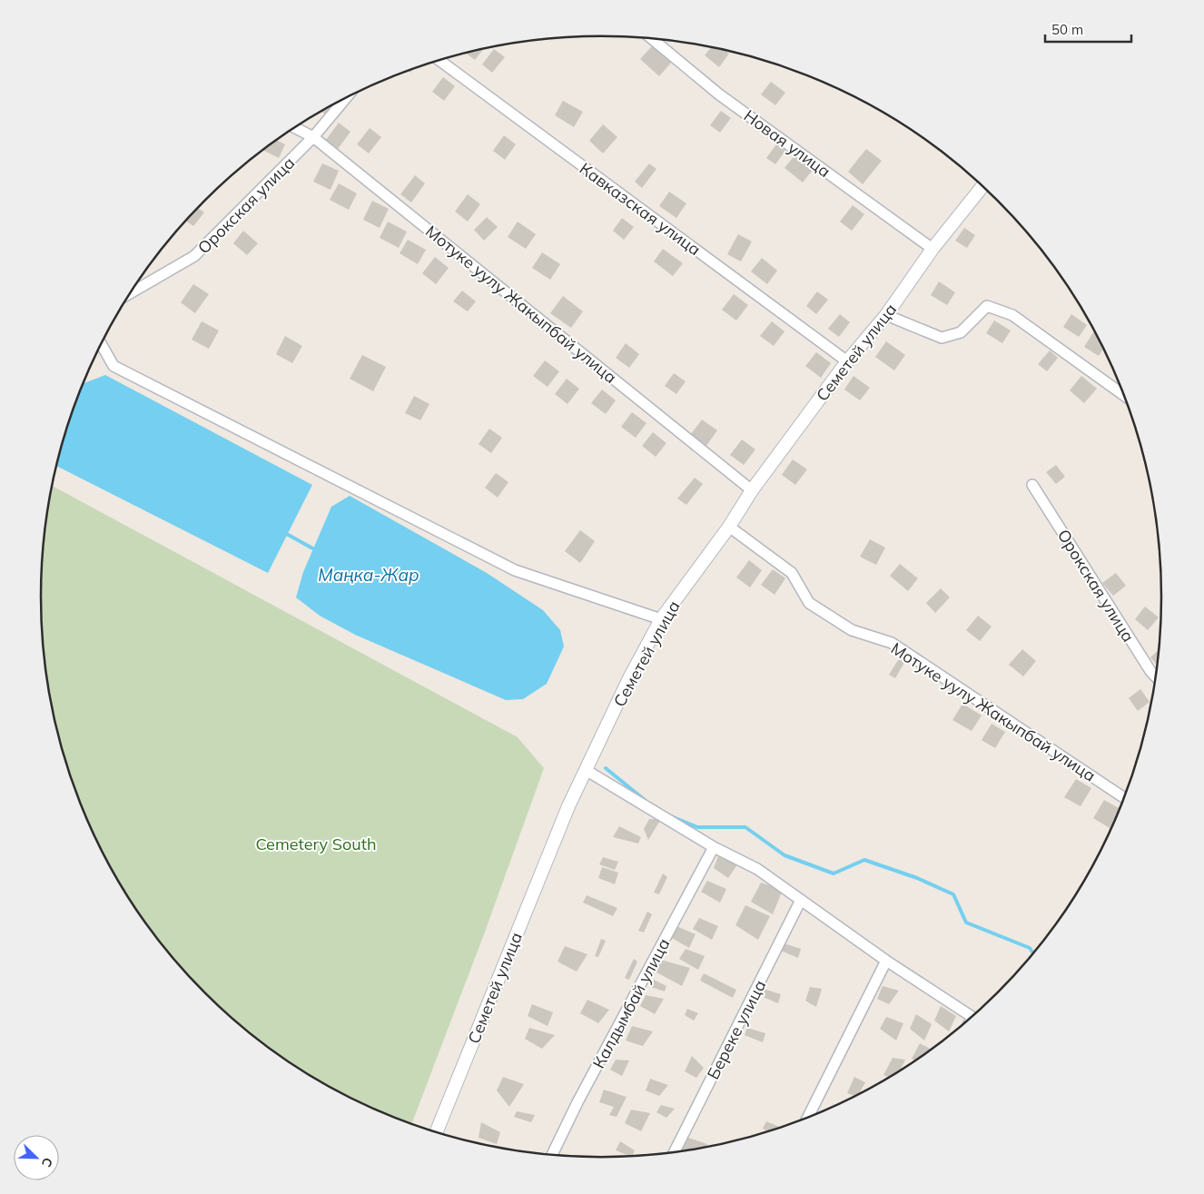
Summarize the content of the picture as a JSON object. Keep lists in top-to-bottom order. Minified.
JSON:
{"streets":{"street":["Новая улица","Орокская улица","Кавказская улица","Мотуке уулу Жакыпбай улица","Семетей улица","Калдымбай улица","Береке улица"]},"crossings":[["Новая улица","Семетей улица"],["Орокская улица","Мотуке уулу Жакыпбай улица"],["Кавказская улица","Семетей улица"],["Мотуке уулу Жакыпбай улица","Семетей улица"]],"water":["Маңка-Жар"],"parks":["Cemetery South"],"scale_bar":"50 m","north":"bottom right"}
